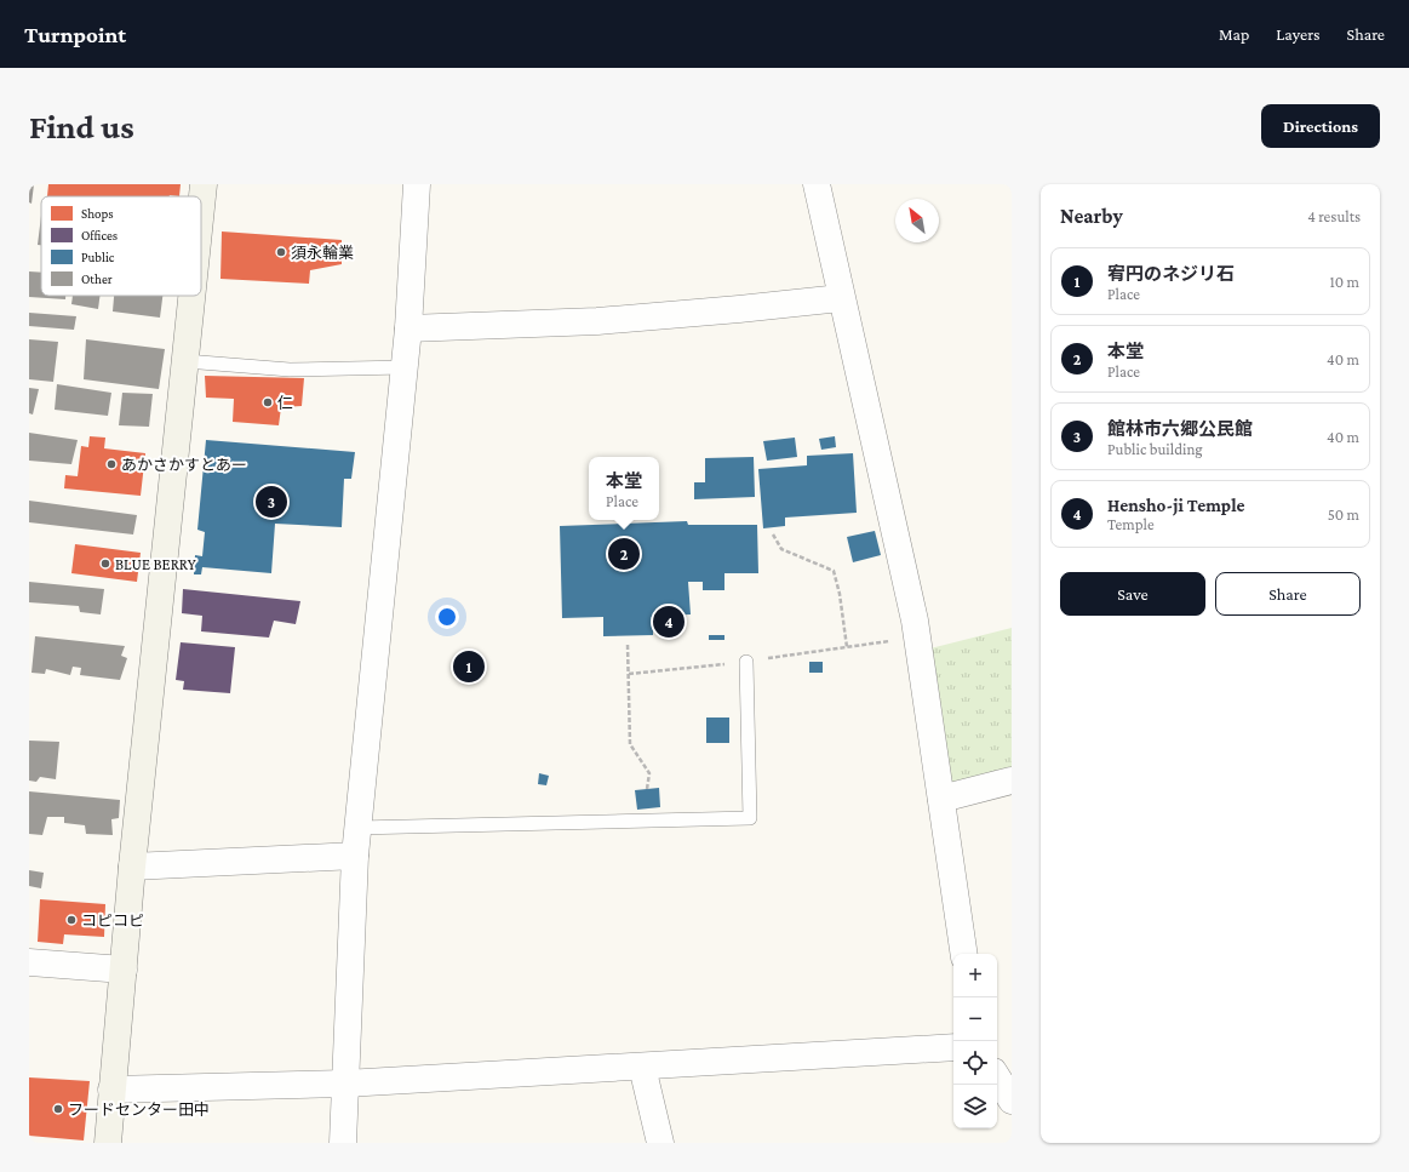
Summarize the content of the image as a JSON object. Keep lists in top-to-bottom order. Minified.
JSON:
{"places":["須永輪業","仁","あかさかすとあー","BLUE BERRY","コピコピ","フードセンター田中"],"legend":["Shops","Offices","Public","Other"],"north":"top left","page":{"header":"Turnpoint","nav":["Map","Layers","Share"],"buttons":["Directions",["Save","Share"]],"title":"Find us","heading":["Nearby","4 results"],"list":[{"mark":"1","name":"宥円のネジリ石","note":"Place","value":"10 m"},{"mark":"2","name":"本堂","note":"Place","value":"40 m"},{"mark":"3","name":"館林市六郷公民館","note":"Public building","value":"40 m"},{"mark":"4","name":"Hensho-ji Temple","note":"Temple","value":"50 m"}],"popup":["本堂","Place"],"pins":["3","2","4","1"],"map_buttons":["+","−"]}}
